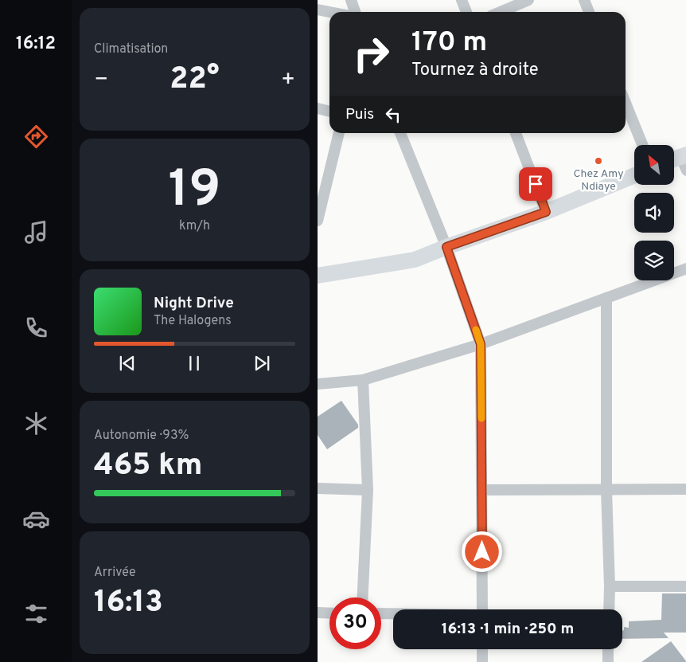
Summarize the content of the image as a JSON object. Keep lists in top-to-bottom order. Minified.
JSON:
{"places":["Chez Amy Ndiaye"],"north":"top left","page":{"tabs":"16:12","tile":["Climatisation",["19","km/h"],["Autonomie · 93%","465 km"],["Arrivée","16:13"]],"turn":["170 m","Tournez à droite"],"heat":["−","22°","+"],"then":"Puis","song":["Night Drive","The Halogens"],"limit":"30","trip":"16:13 · 1 min · 250 m"}}
